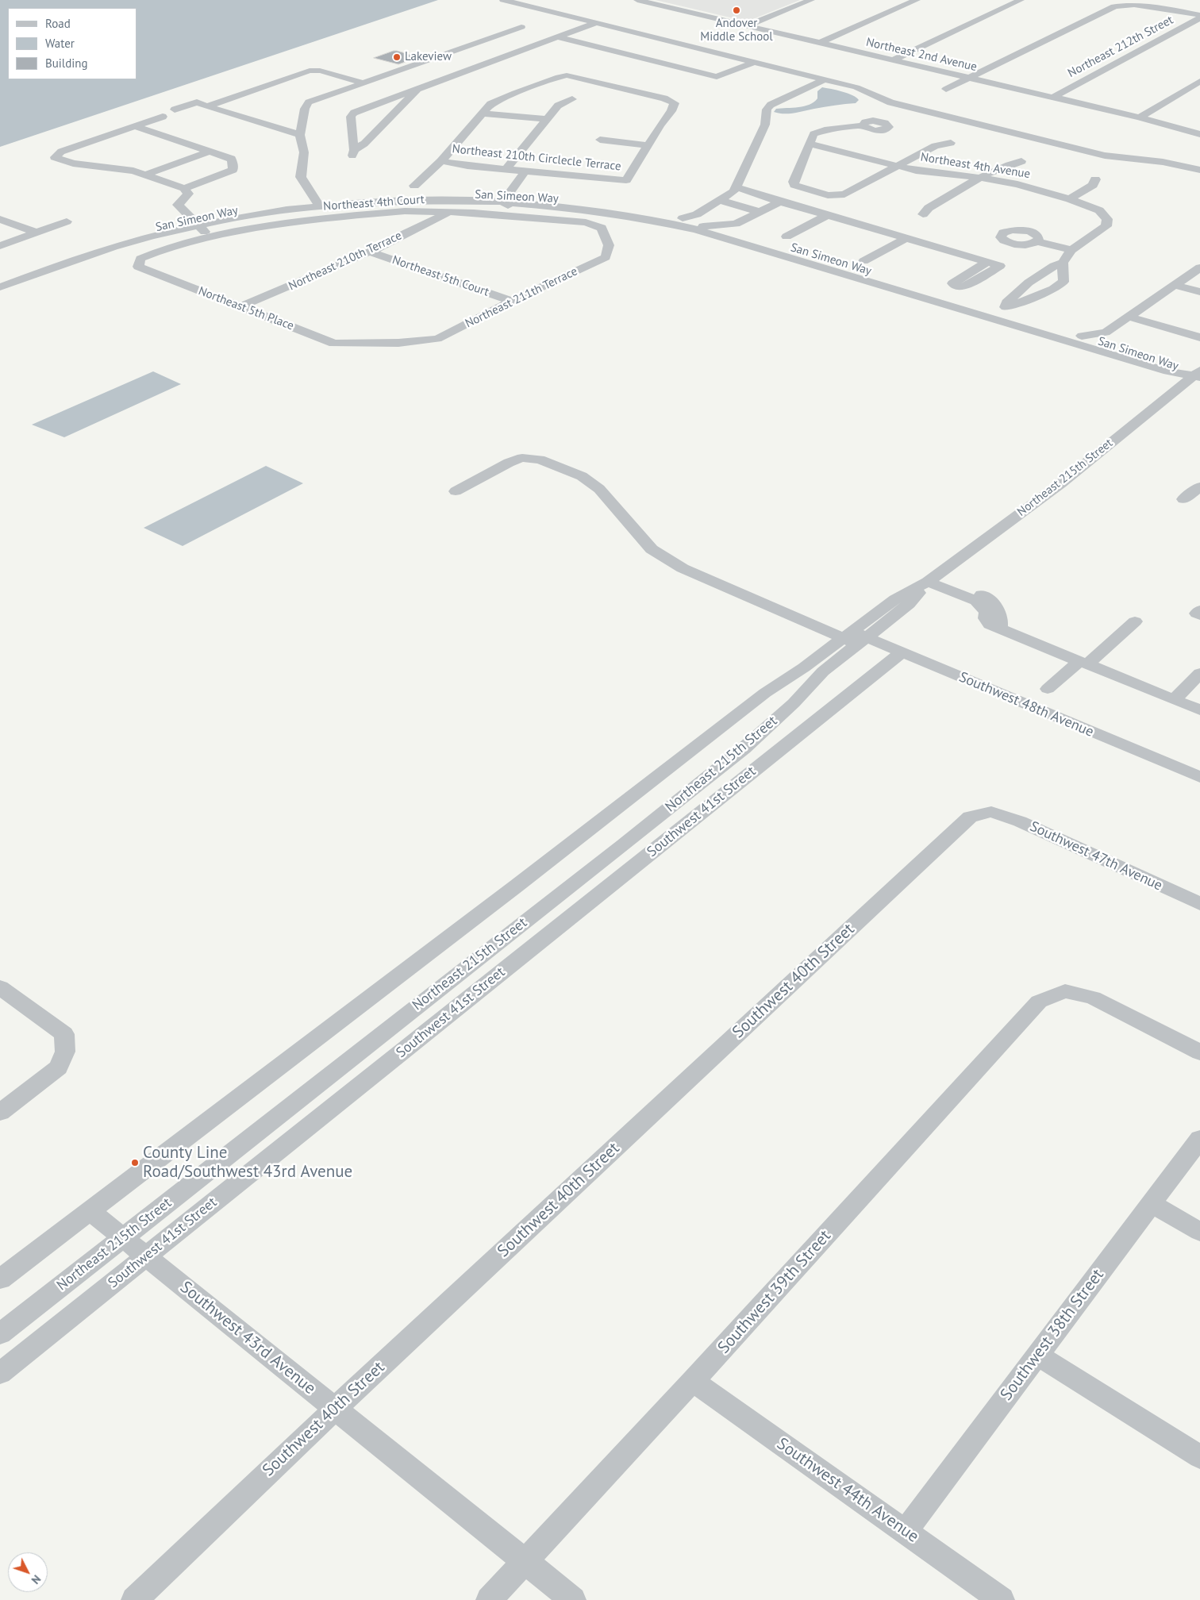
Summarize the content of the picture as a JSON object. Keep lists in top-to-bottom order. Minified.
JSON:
{"streets":{"street":["Northeast 212th Street","Northeast 2nd Avenue","Northeast 210th Circlecle Terrace","Northeast 4th Avenue","San Simeon Way","Northeast 4th Court","Northeast 210th Terrace","Northeast 5th Court","Northeast 211th Terrace","Northeast 5th Place","Northeast 215th Street","Southwest 48th Avenue","Southwest 41st Street","Southwest 47th Avenue","Southwest 40th Street","Southwest 39th Street","Southwest 38th Street","Southwest 43rd Avenue","Southwest 44th Avenue"]},"crossings":[["Northeast 212th Street","Northeast 2nd Avenue"],["San Simeon Way","Northeast 4th Court"],["San Simeon Way","Northeast 215th Street"],["Northeast 4th Court","Northeast 210th Terrace"],["Northeast 4th Court","Northeast 211th Terrace"],["Northeast 4th Court","Northeast 5th Place"],["Northeast 210th Terrace","Northeast 5th Court"],["Northeast 210th Terrace","Northeast 5th Place"],["Northeast 5th Court","Northeast 211th Terrace"],["Northeast 211th Terrace","Northeast 5th Place"],["Northeast 215th Street","Southwest 48th Avenue"],["Northeast 215th Street","Southwest 43rd Avenue"],["Southwest 48th Avenue","Southwest 41st Street"],["Southwest 41st Street","Southwest 43rd Avenue"],["Southwest 47th Avenue","Southwest 40th Street"],["Southwest 40th Street","Southwest 43rd Avenue"],["Southwest 39th Street","Southwest 43rd Avenue"],["Southwest 39th Street","Southwest 44th Avenue"],["Southwest 38th Street","Southwest 44th Avenue"]],"places":["Andover Middle School","Lakeview","County Line Road/Southwest 43rd Avenue"],"legend":["Road","Water","Building"],"north":"bottom right"}
